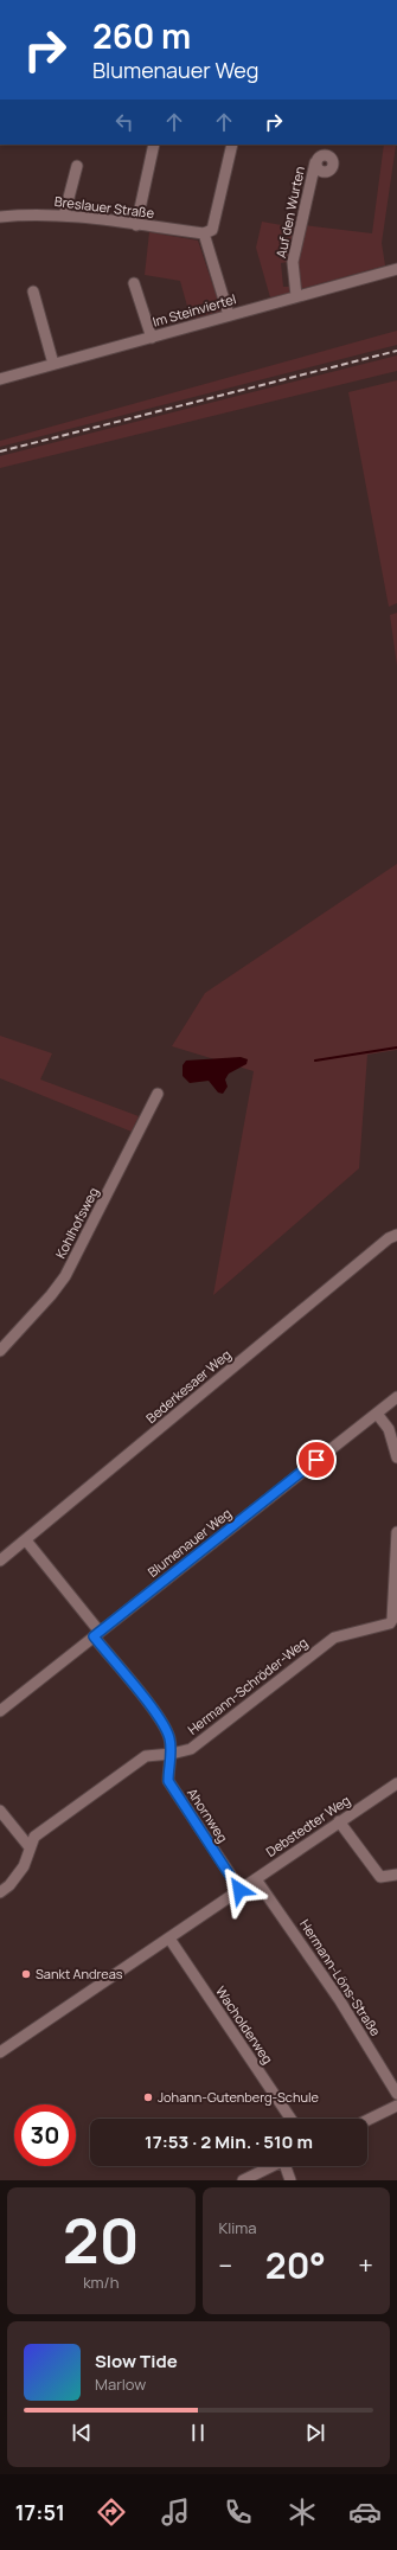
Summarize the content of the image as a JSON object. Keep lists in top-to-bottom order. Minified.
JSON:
{"streets":{"street":["Breslauer Straße","Auf den Wurten","Im Steinviertel","Kohlhofsweg","Bederkesaer Weg","Blumenauer Weg","Hermann-Schröder-Weg","Ahornweg","Debstedter Weg","Hermann-Löns-Straße","Wacholderweg"]},"crossings":[["Auf den Wurten","Im Steinviertel"],["Bederkesaer Weg","Ahornweg"],["Blumenauer Weg","Ahornweg"],["Hermann-Schröder-Weg","Ahornweg"],["Ahornweg","Debstedter Weg"],["Debstedter Weg","Hermann-Löns-Straße"],["Debstedter Weg","Wacholderweg"]],"places":["Sankt Andreas","Johann-Gutenberg-Schule"],"page":{"turn":["260 m","Blumenauer Weg"],"limit":"30","trip":"17:53 · 2 Min. · 510 m","tile":[["20","km/h"],"Klima"],"heat":["−","20°","+"],"song":["Slow Tide","Marlow"],"tabs":"17:51"}}
